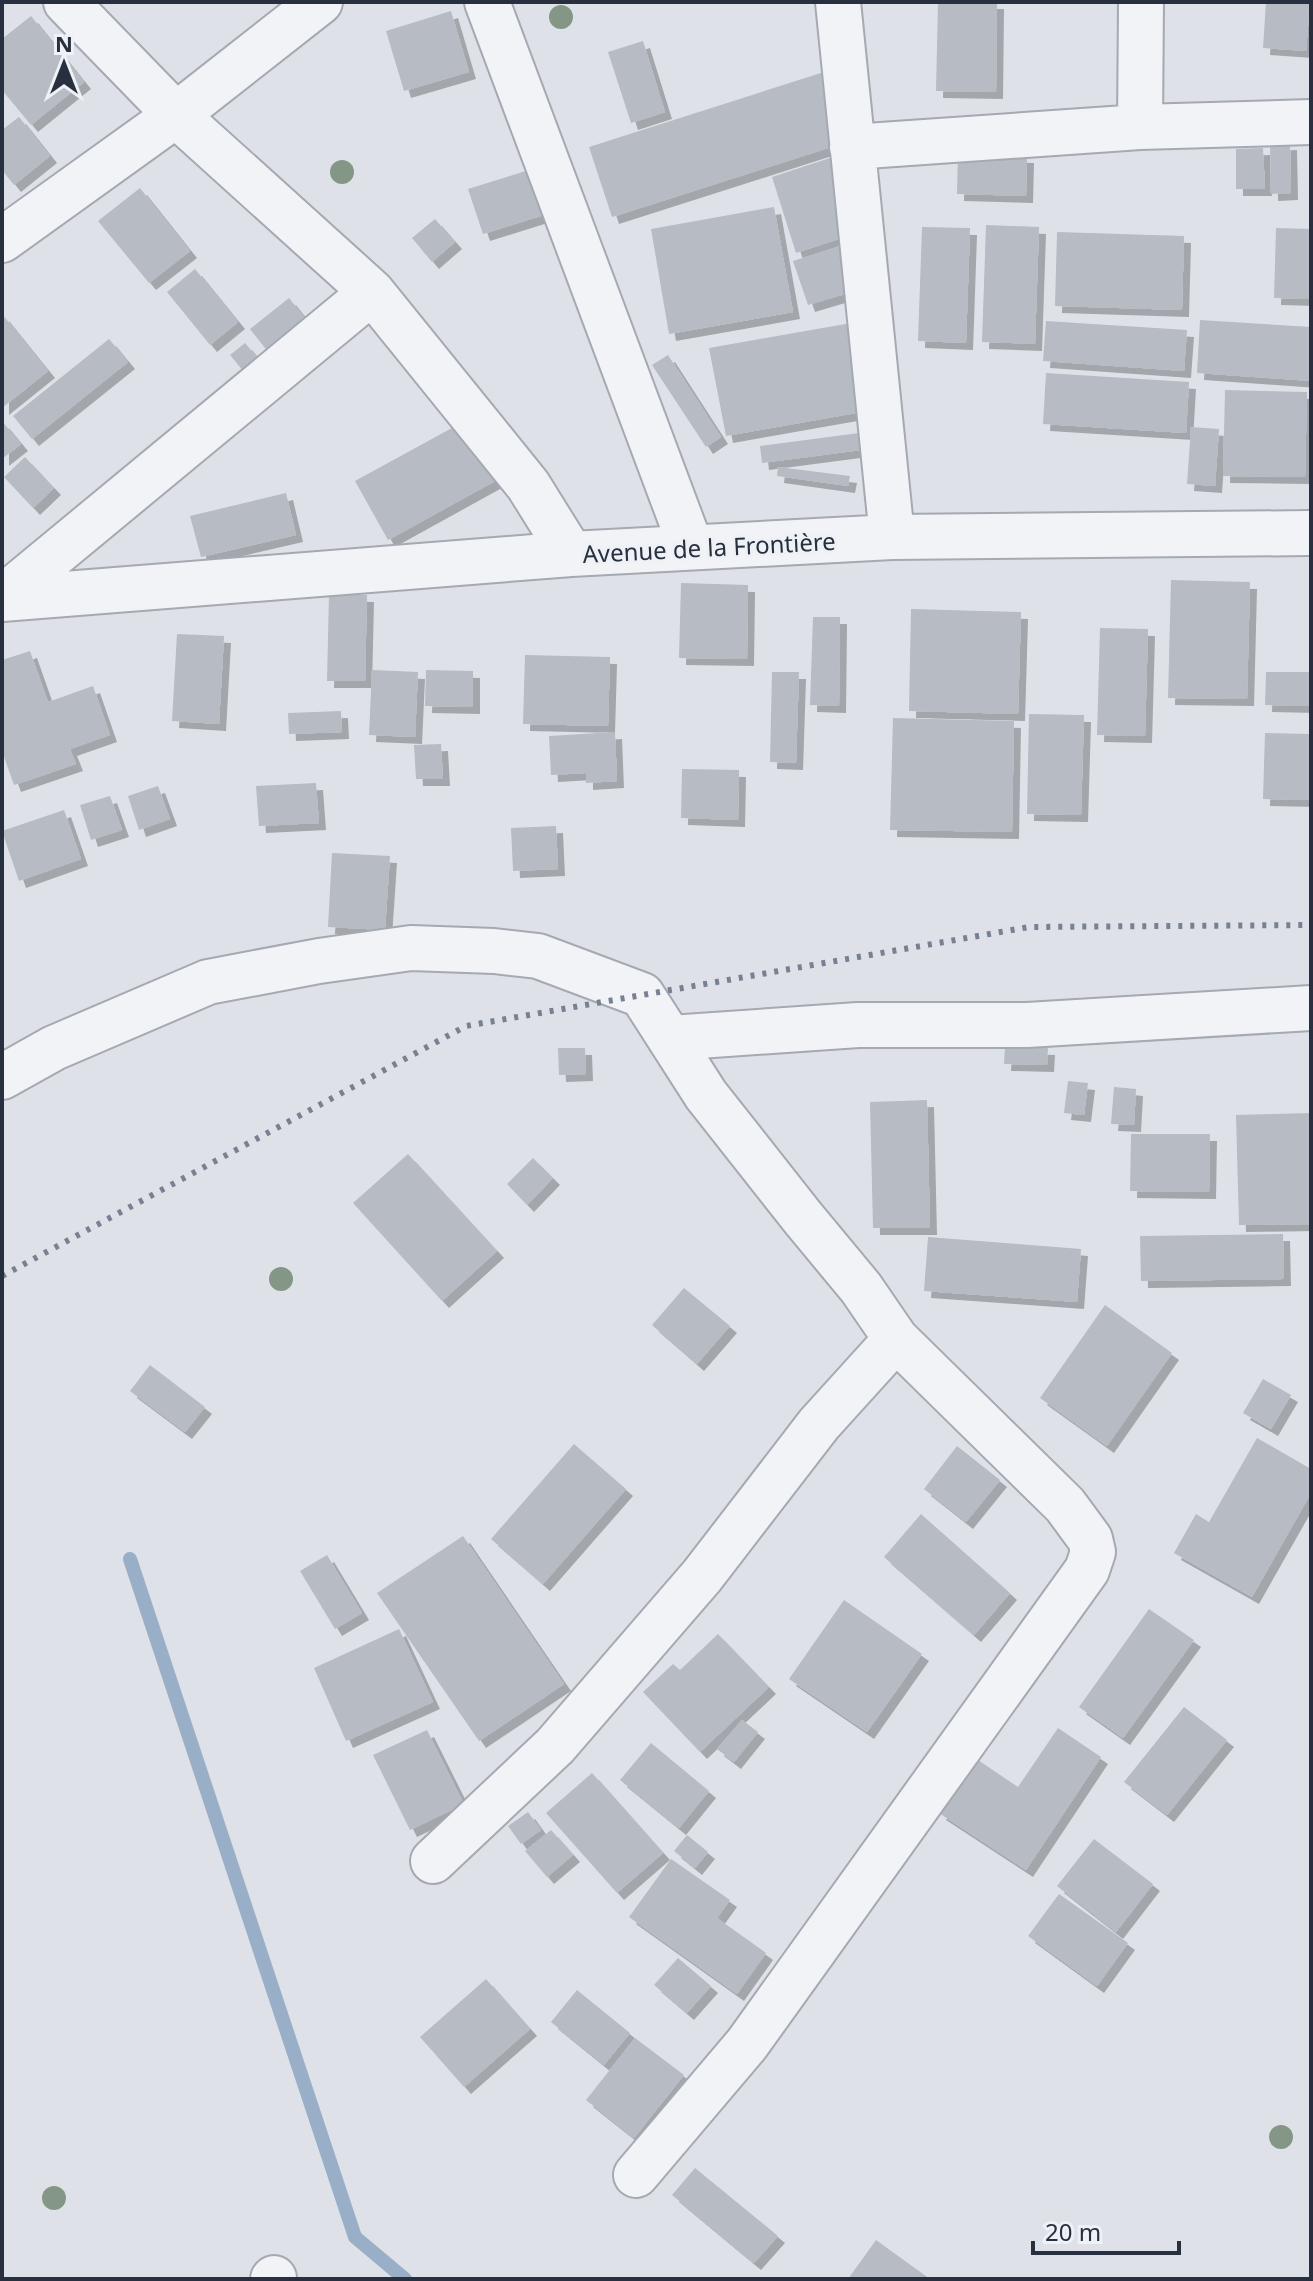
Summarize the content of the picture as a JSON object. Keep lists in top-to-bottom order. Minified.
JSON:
{"streets":{"street":["Avenue de la Frontière"]},"scale_bar":"20 m","north":"top"}
